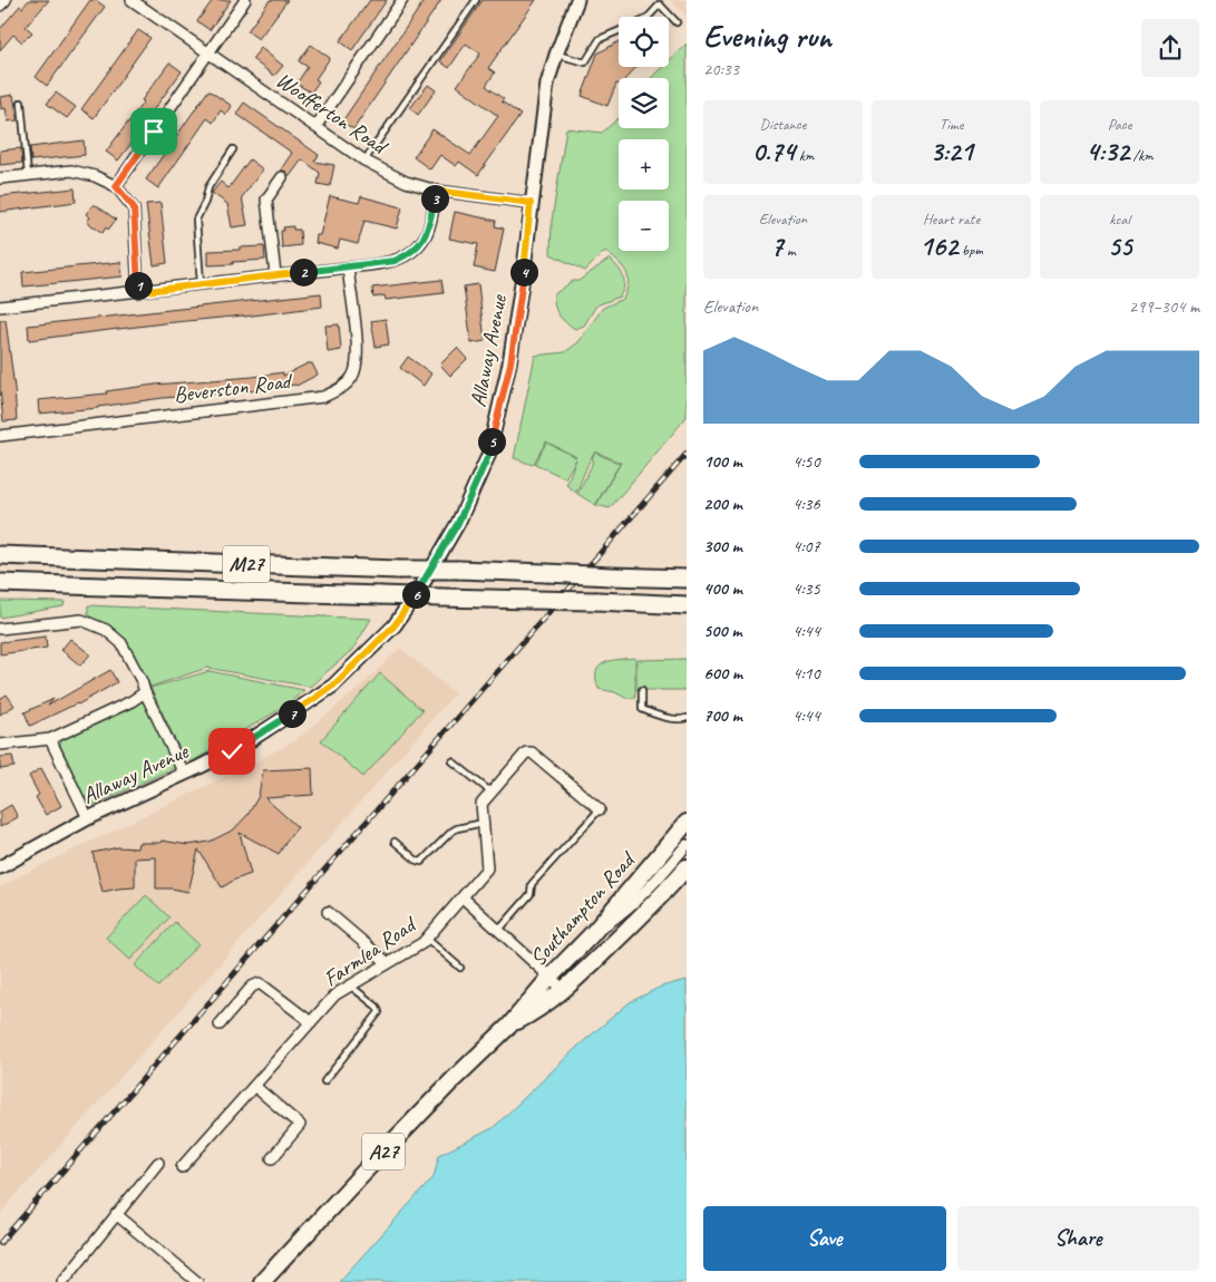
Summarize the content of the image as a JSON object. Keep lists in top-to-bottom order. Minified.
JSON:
{"streets":{"highway":["M27"],"main road":["Southampton Road","A27"],"street":["Woofferton Road","Allaway Avenue","Beverston Road","Farmlea Road"]},"crossings":[["Woofferton Road","Allaway Avenue"]],"page":{"heading":["Evening run","20:33"],"map_buttons":["+","−"],"stats":[["Distance","0.74 km"],["Time","3:21"],["Pace","4:32 /km"],["Elevation","7 m"],["Heart rate","162 bpm"],["kcal","55"]],"pins":["3","2","4","1","5","6","7"],"chart":["Elevation","299–304 m"],"list":[{"name":"100 m","note":"4:50"},{"name":"200 m","note":"4:36"},{"name":"300 m","note":"4:07"},{"name":"400 m","note":"4:35"},{"name":"500 m","note":"4:44"},{"name":"600 m","note":"4:10"},{"name":"700 m","note":"4:44"}],"buttons":["Save","Share"]}}
